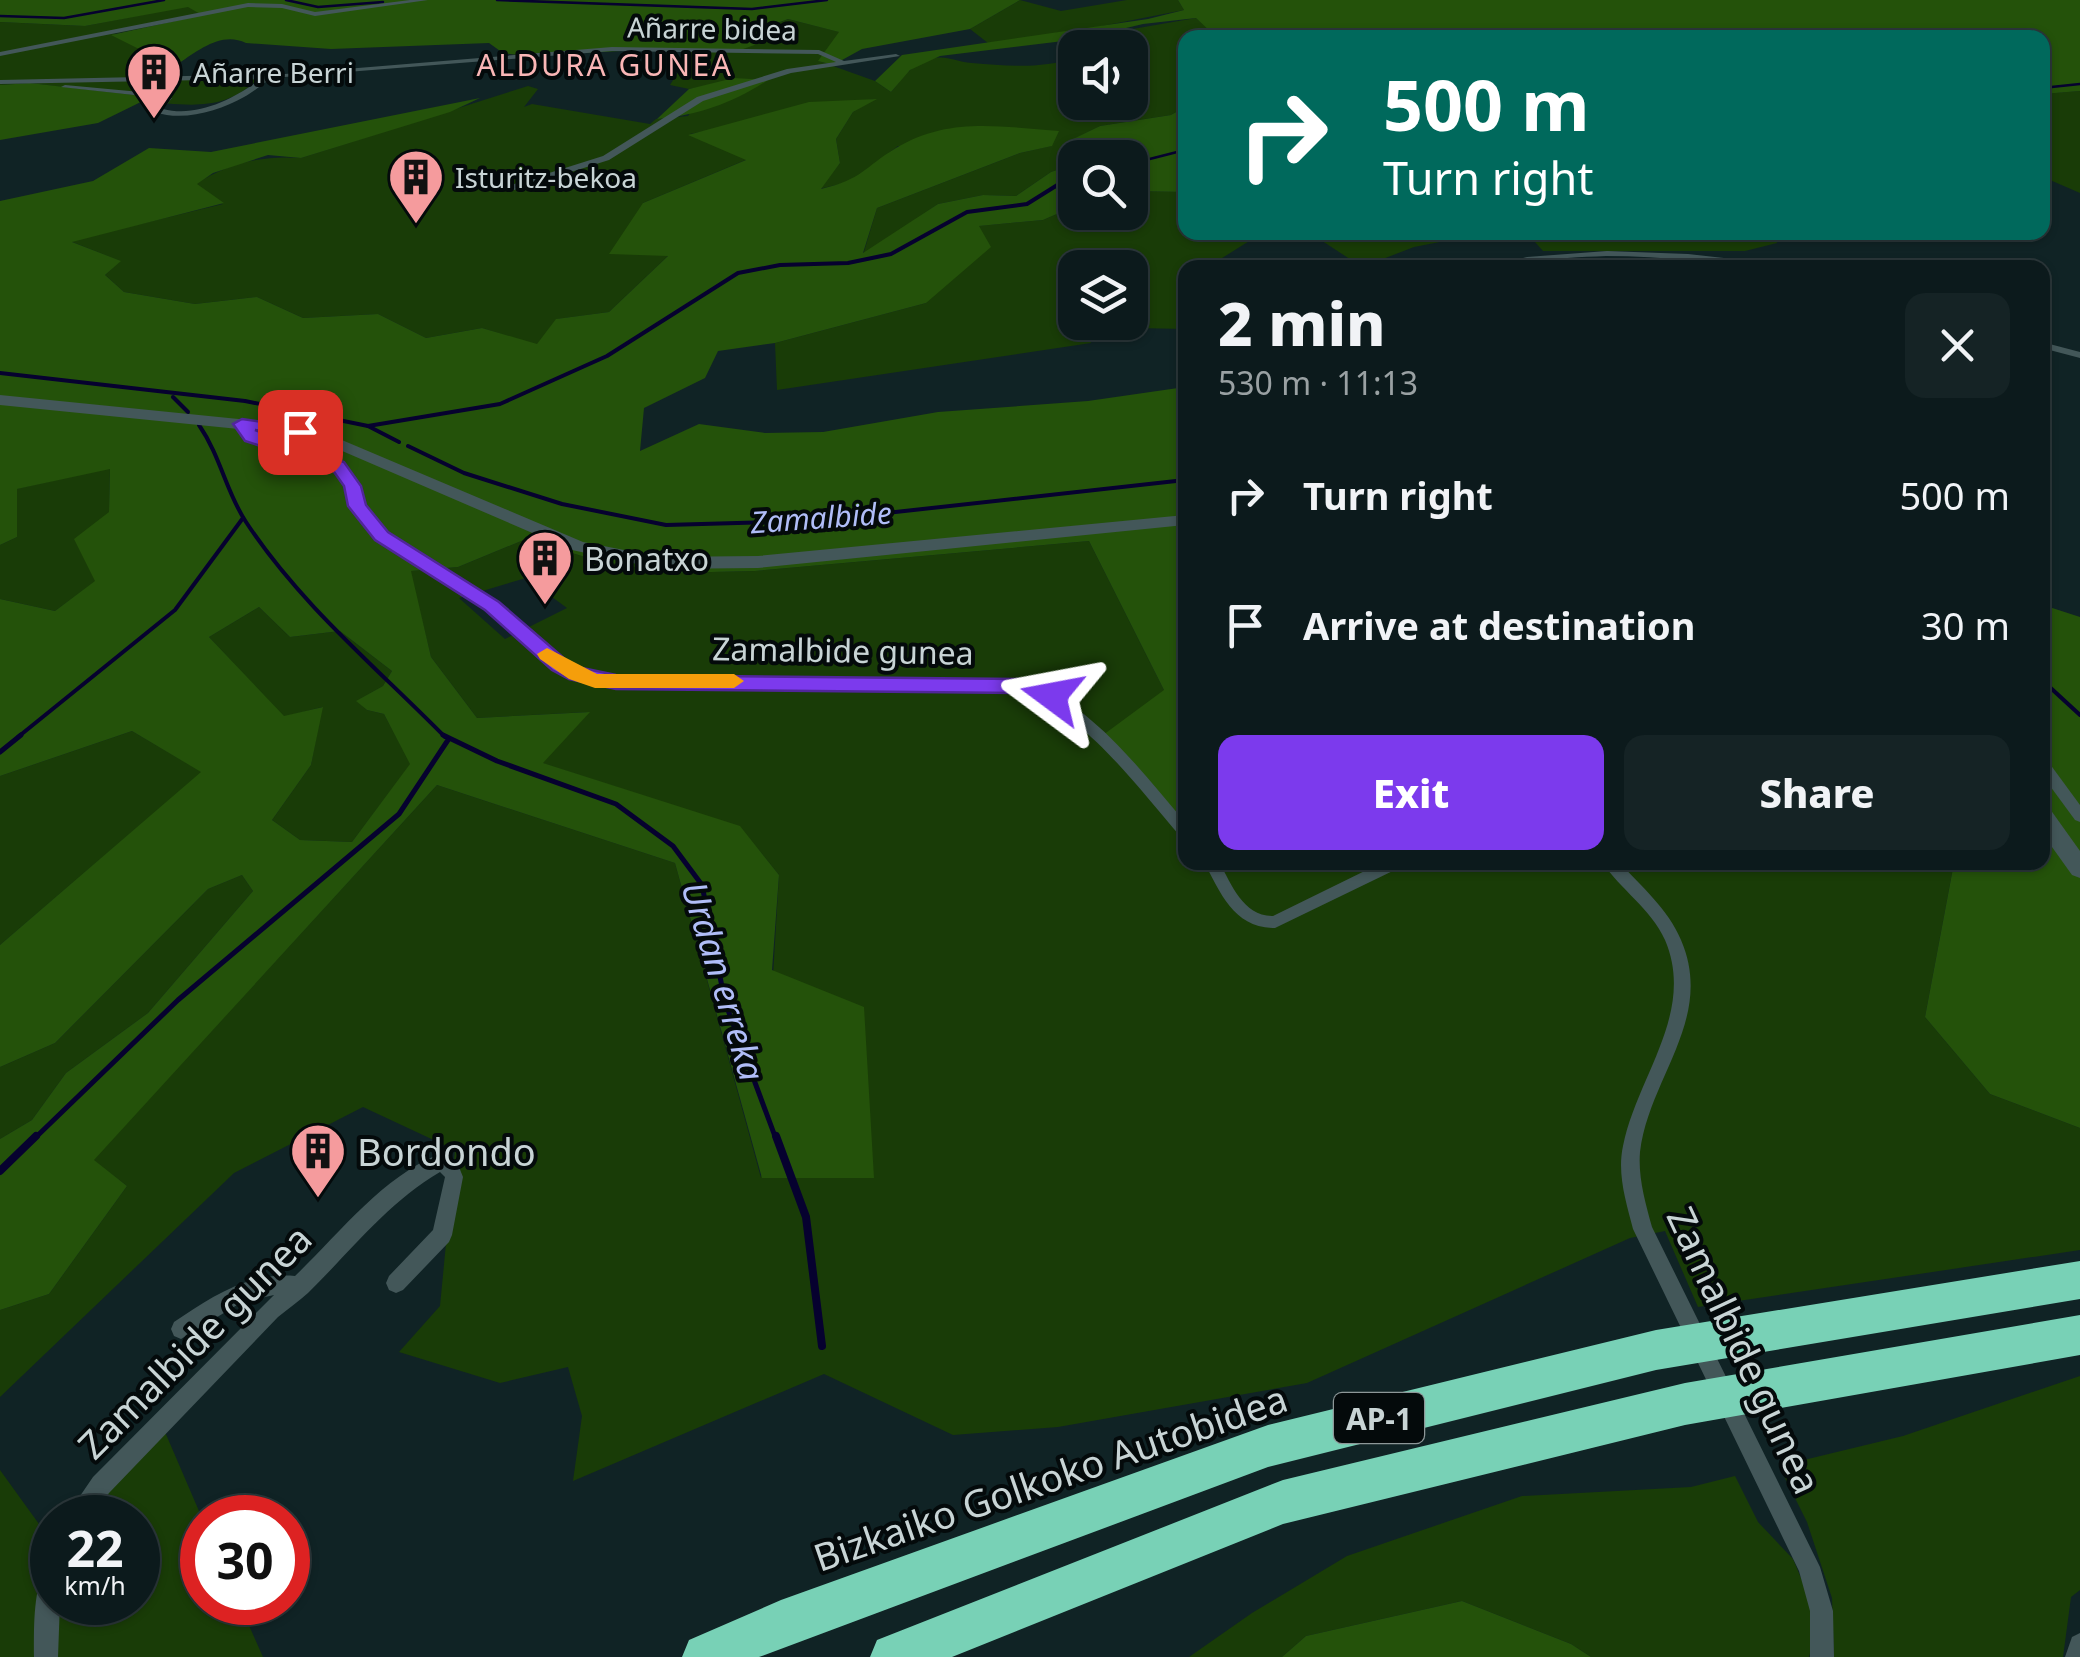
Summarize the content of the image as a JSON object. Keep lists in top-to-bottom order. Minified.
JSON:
{"streets":{"highway":["AP-1","Bizkaiko Golkoko Autobidea"],"street":["Añarre bidea","Zamalbide gunea"]},"districts":["ALDURA GUNEA"],"water":["Zamalbide","Urdan erreka"],"places":{"building":["Añarre Berri","Isturitz-bekoa","Bonatxo","Bordondo"]},"page":{"turn":["500 m","Turn right"],"heading":["2 min","530 m · 11:13"],"list":[{"name":"Turn right","value":"500 m"},{"name":"Arrive at destination","value":"30 m"}],"buttons":["Exit","Share"],"speed":"22 km/h","limit":"30"}}
